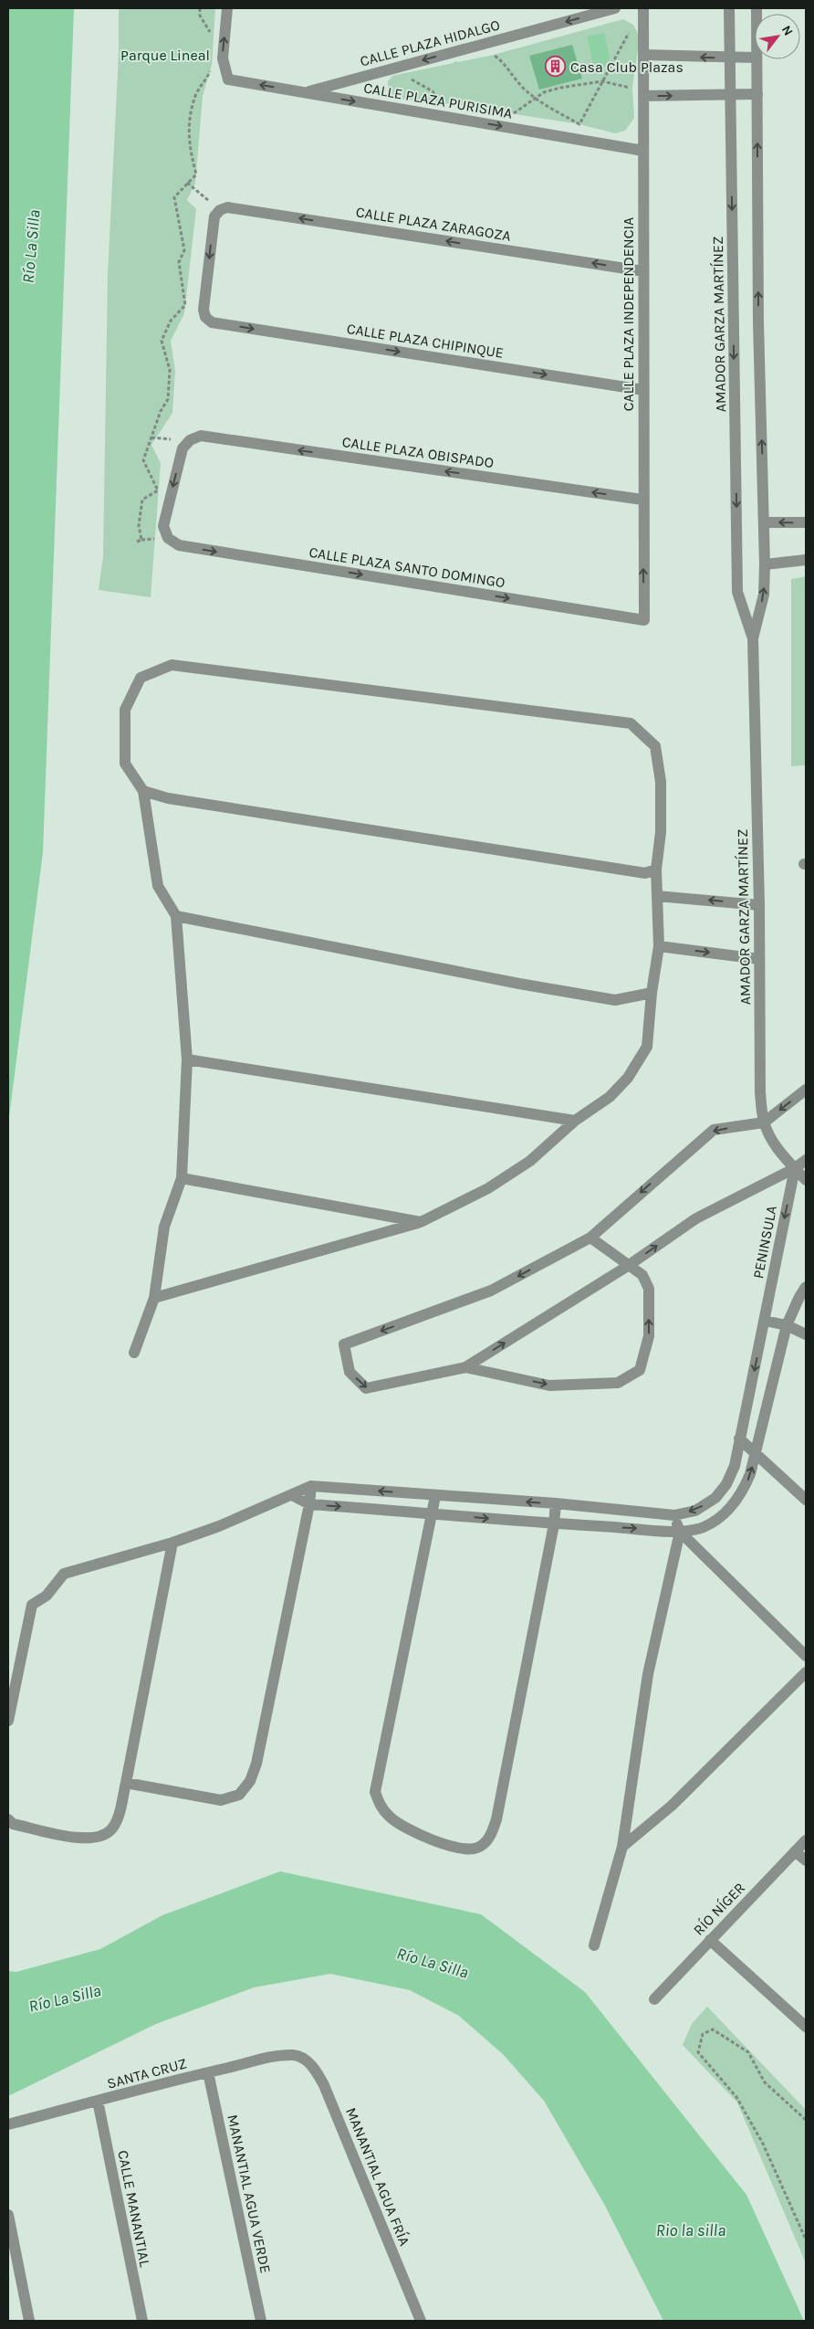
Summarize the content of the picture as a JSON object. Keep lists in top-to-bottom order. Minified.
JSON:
{"streets":{"street":["CALLE PLAZA HIDALGO","CALLE PLAZA PURISIMA","CALLE PLAZA ZARAGOZA","CALLE PLAZA INDEPENDENCIA","AMADOR GARZA MARTÍNEZ","CALLE PLAZA CHIPINQUE","CALLE PLAZA OBISPADO","CALLE PLAZA SANTO DOMINGO","PENINSULA","RÍO NÍGER","SANTA CRUZ","MANANTIAL AGUA FRÍA","MANANTIAL AGUA VERDE","CALLE MANANTIAL"]},"crossings":[["CALLE PLAZA HIDALGO","CALLE PLAZA PURISIMA"],["CALLE PLAZA PURISIMA","CALLE PLAZA INDEPENDENCIA"],["CALLE PLAZA ZARAGOZA","CALLE PLAZA INDEPENDENCIA"],["CALLE PLAZA ZARAGOZA","CALLE PLAZA CHIPINQUE"],["CALLE PLAZA INDEPENDENCIA","CALLE PLAZA CHIPINQUE"],["CALLE PLAZA INDEPENDENCIA","CALLE PLAZA OBISPADO"],["CALLE PLAZA INDEPENDENCIA","CALLE PLAZA SANTO DOMINGO"],["AMADOR GARZA MARTÍNEZ","PENINSULA"],["CALLE PLAZA OBISPADO","CALLE PLAZA SANTO DOMINGO"],["SANTA CRUZ","MANANTIAL AGUA FRÍA"],["SANTA CRUZ","MANANTIAL AGUA VERDE"],["SANTA CRUZ","CALLE MANANTIAL"]],"one_way":["CALLE PLAZA HIDALGO","CALLE PLAZA ZARAGOZA","CALLE PLAZA CHIPINQUE","CALLE PLAZA OBISPADO","CALLE PLAZA SANTO DOMINGO"],"water":["Río La Silla","Rio la silla"],"parks":["Parque Lineal"],"places":{"building":["Casa Club Plazas"]},"north":"top right"}
